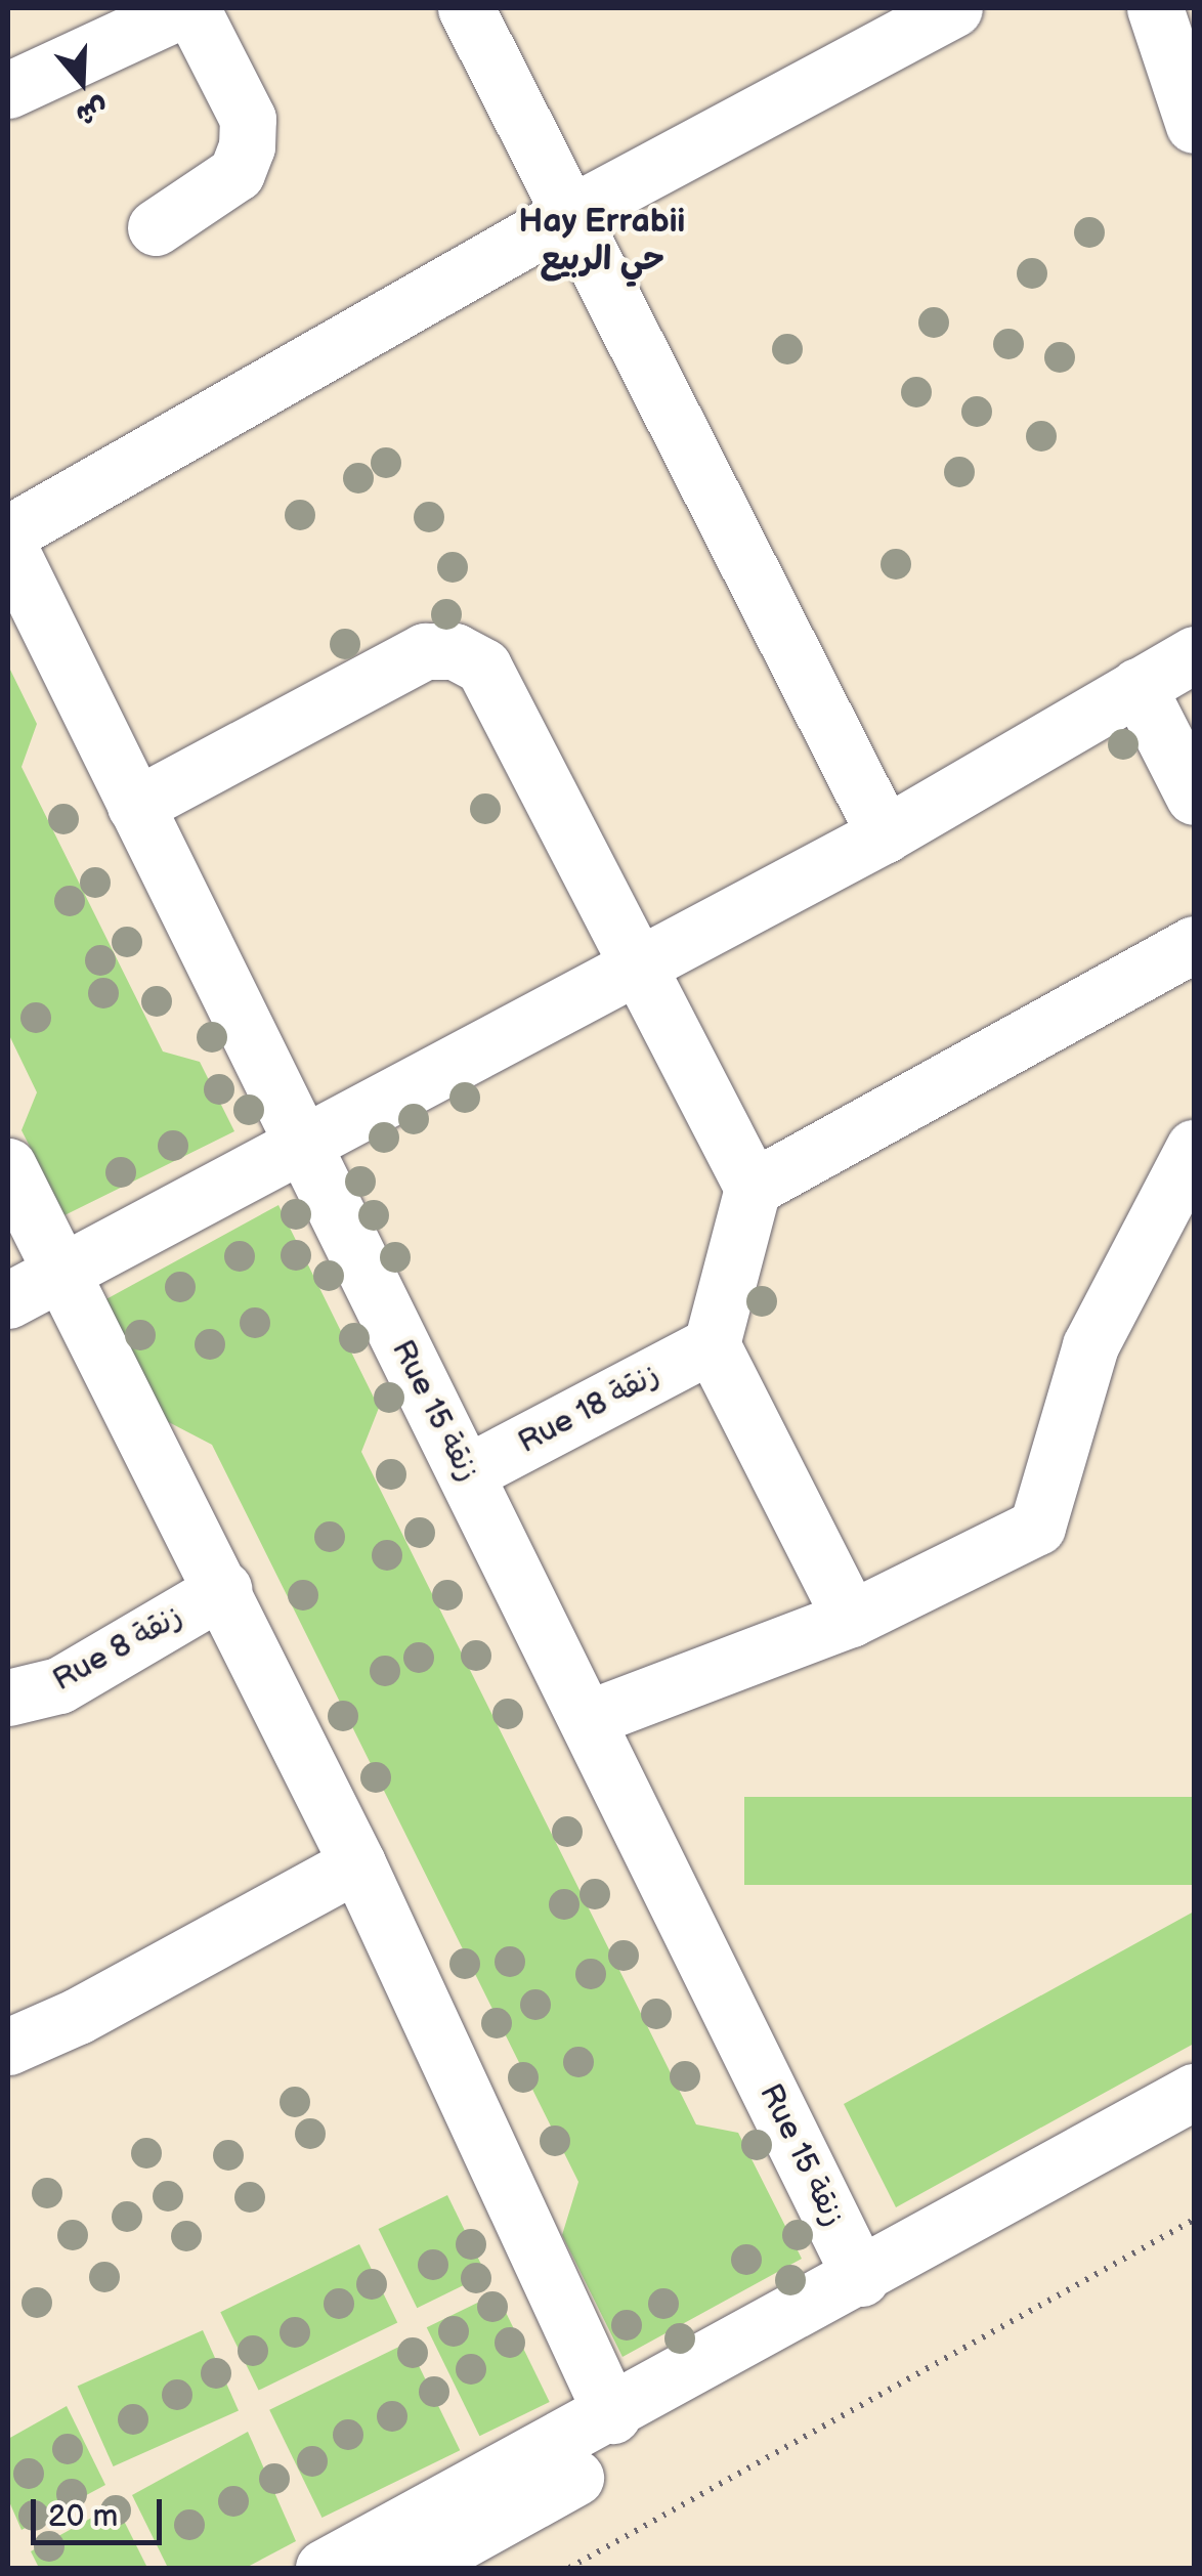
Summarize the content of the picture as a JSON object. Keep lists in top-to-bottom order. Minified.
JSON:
{"streets":{"street":["Rue 18 زنقة","Rue 15 زنقة","Rue 8 زنقة"]},"crossings":[["Rue 18 زنقة","Rue 15 زنقة"]],"districts":["Hay Errabii حي الربيع"],"scale_bar":"20 m","north":"bottom"}
